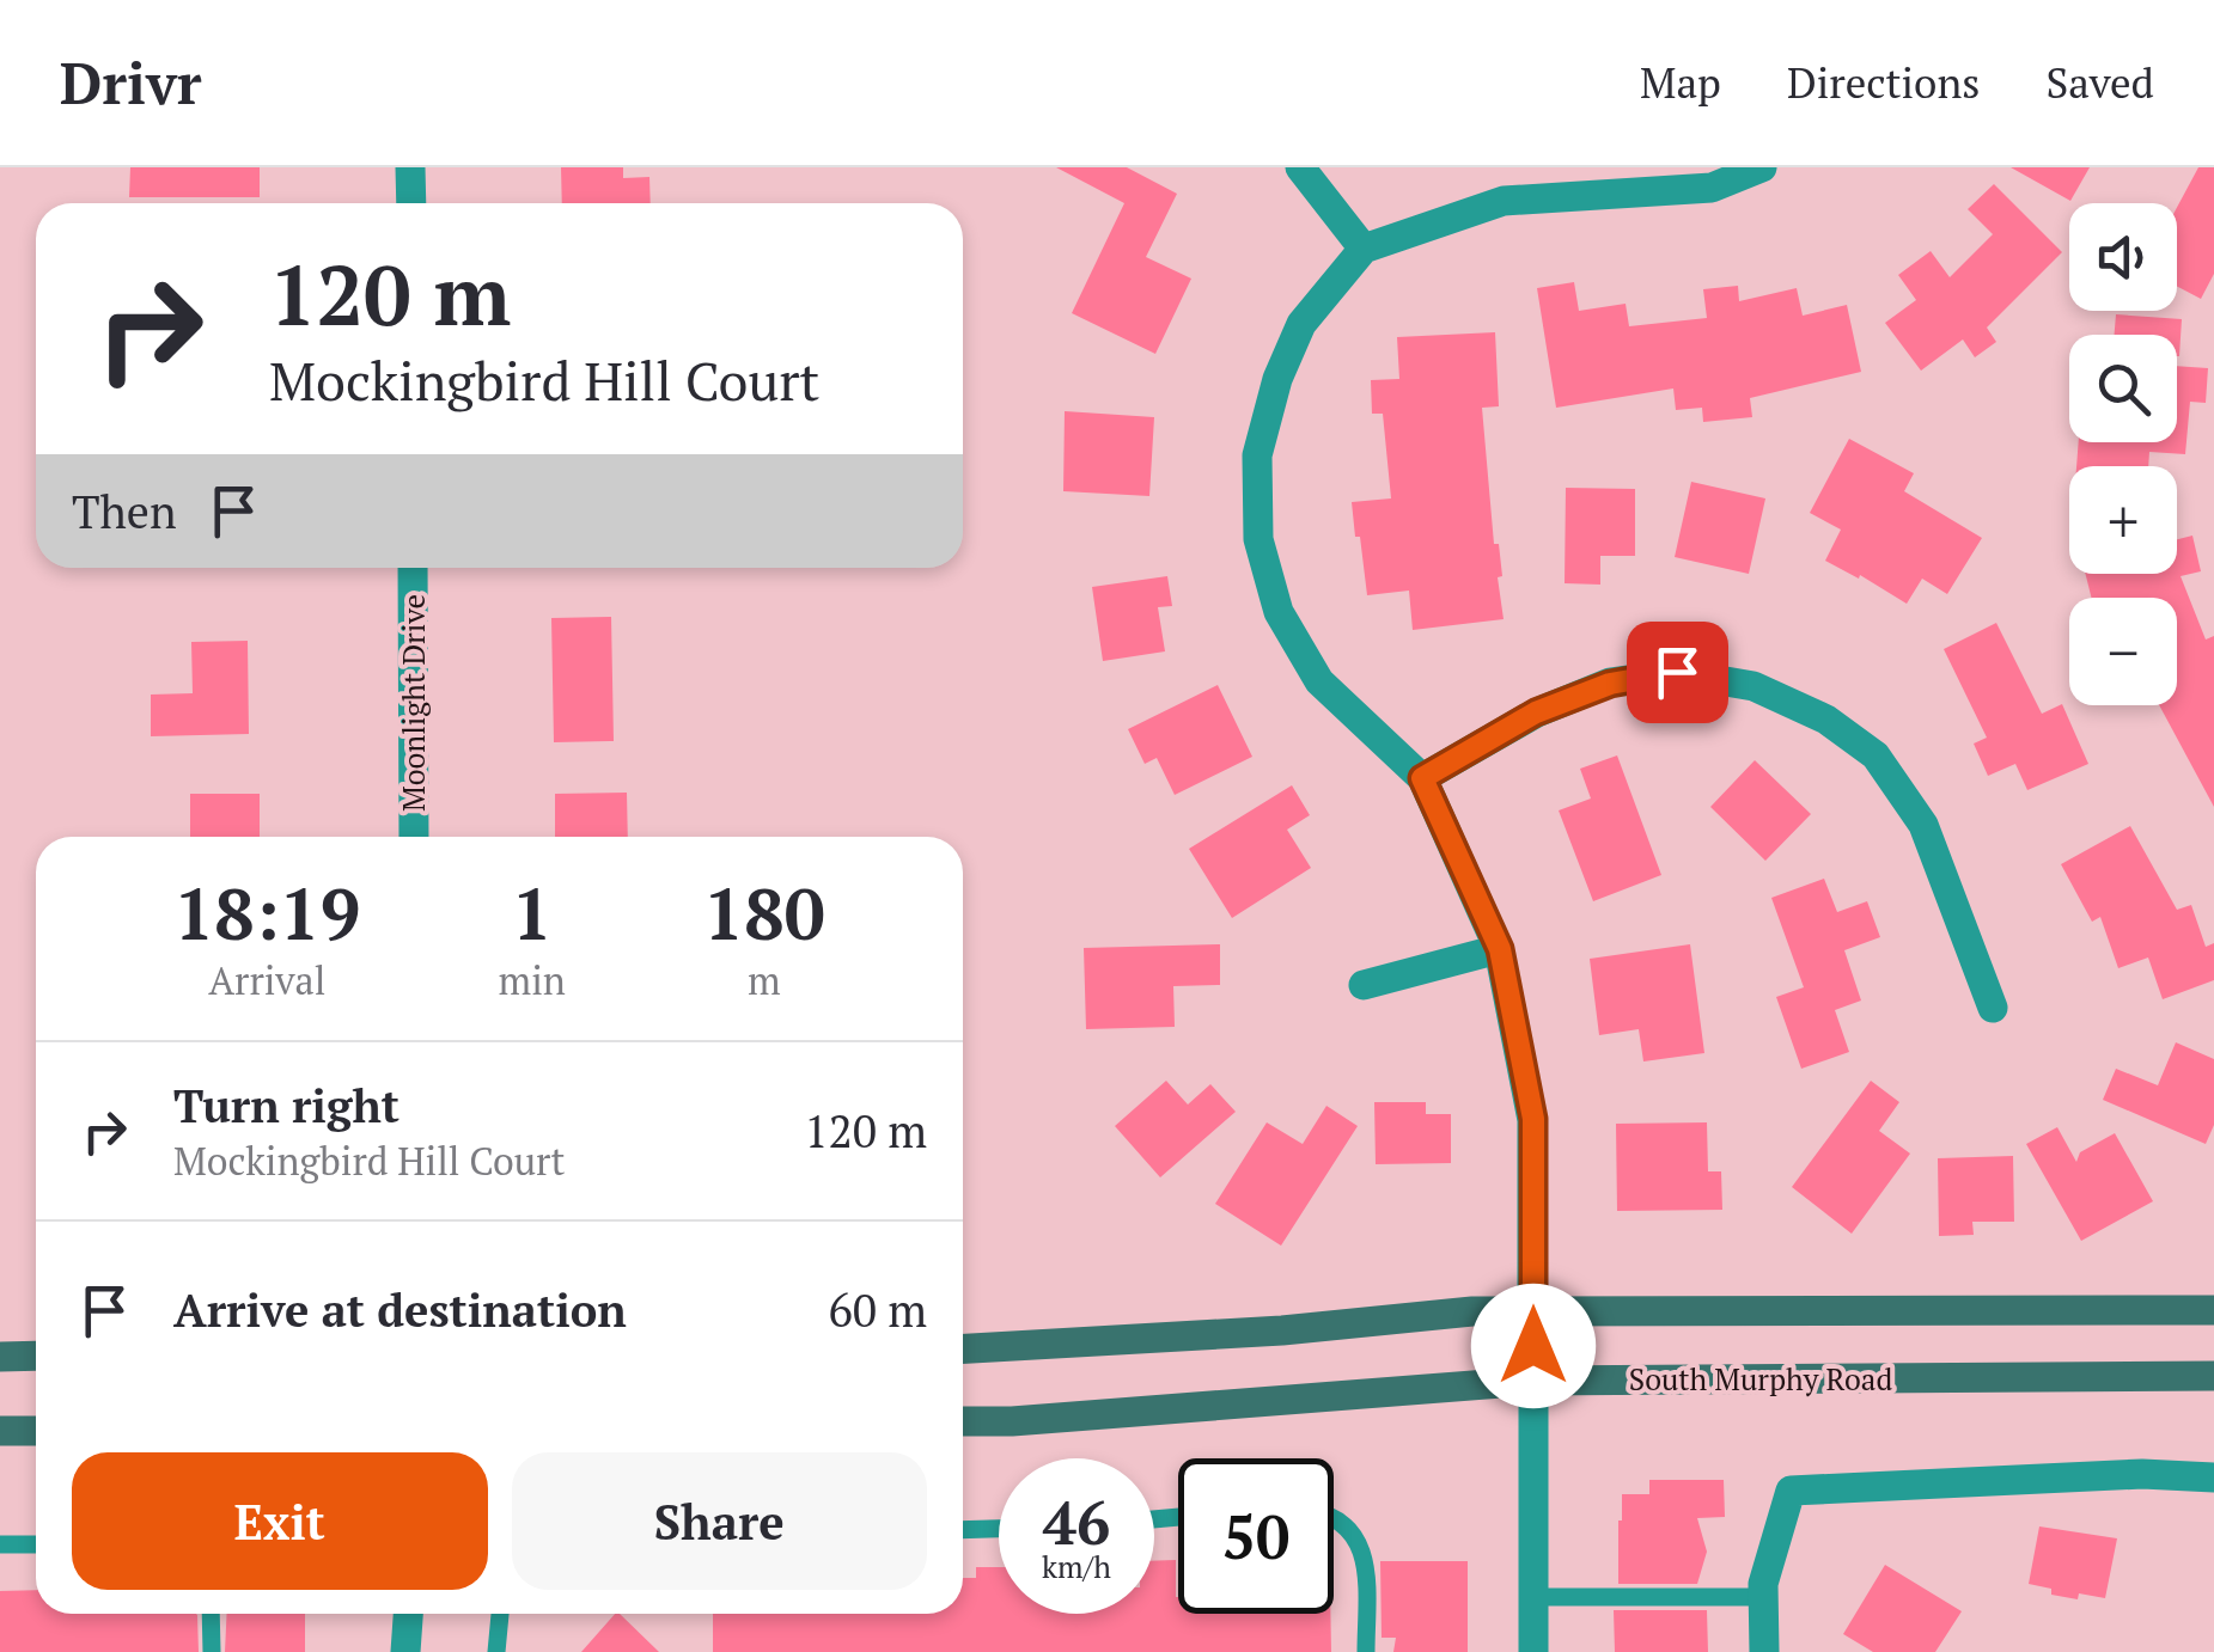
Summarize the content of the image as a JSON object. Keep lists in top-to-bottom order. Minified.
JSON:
{"streets":{"main road":["South Murphy Road"],"street":["Moonlight Drive"]},"page":{"header":"Drivr","nav":["Map","Directions","Saved"],"map_buttons":["+","−"],"turn":["120 m","Mockingbird Hill Court"],"then":"Then","eta":["18:19","Arrival","1","min","180","m"],"list":[{"name":"Turn right","note":"Mockingbird Hill Court","value":"120 m"},{"name":"Arrive at destination","value":"60 m"}],"buttons":["Exit","Share"],"speed":"46 km/h","limit":"50"}}
